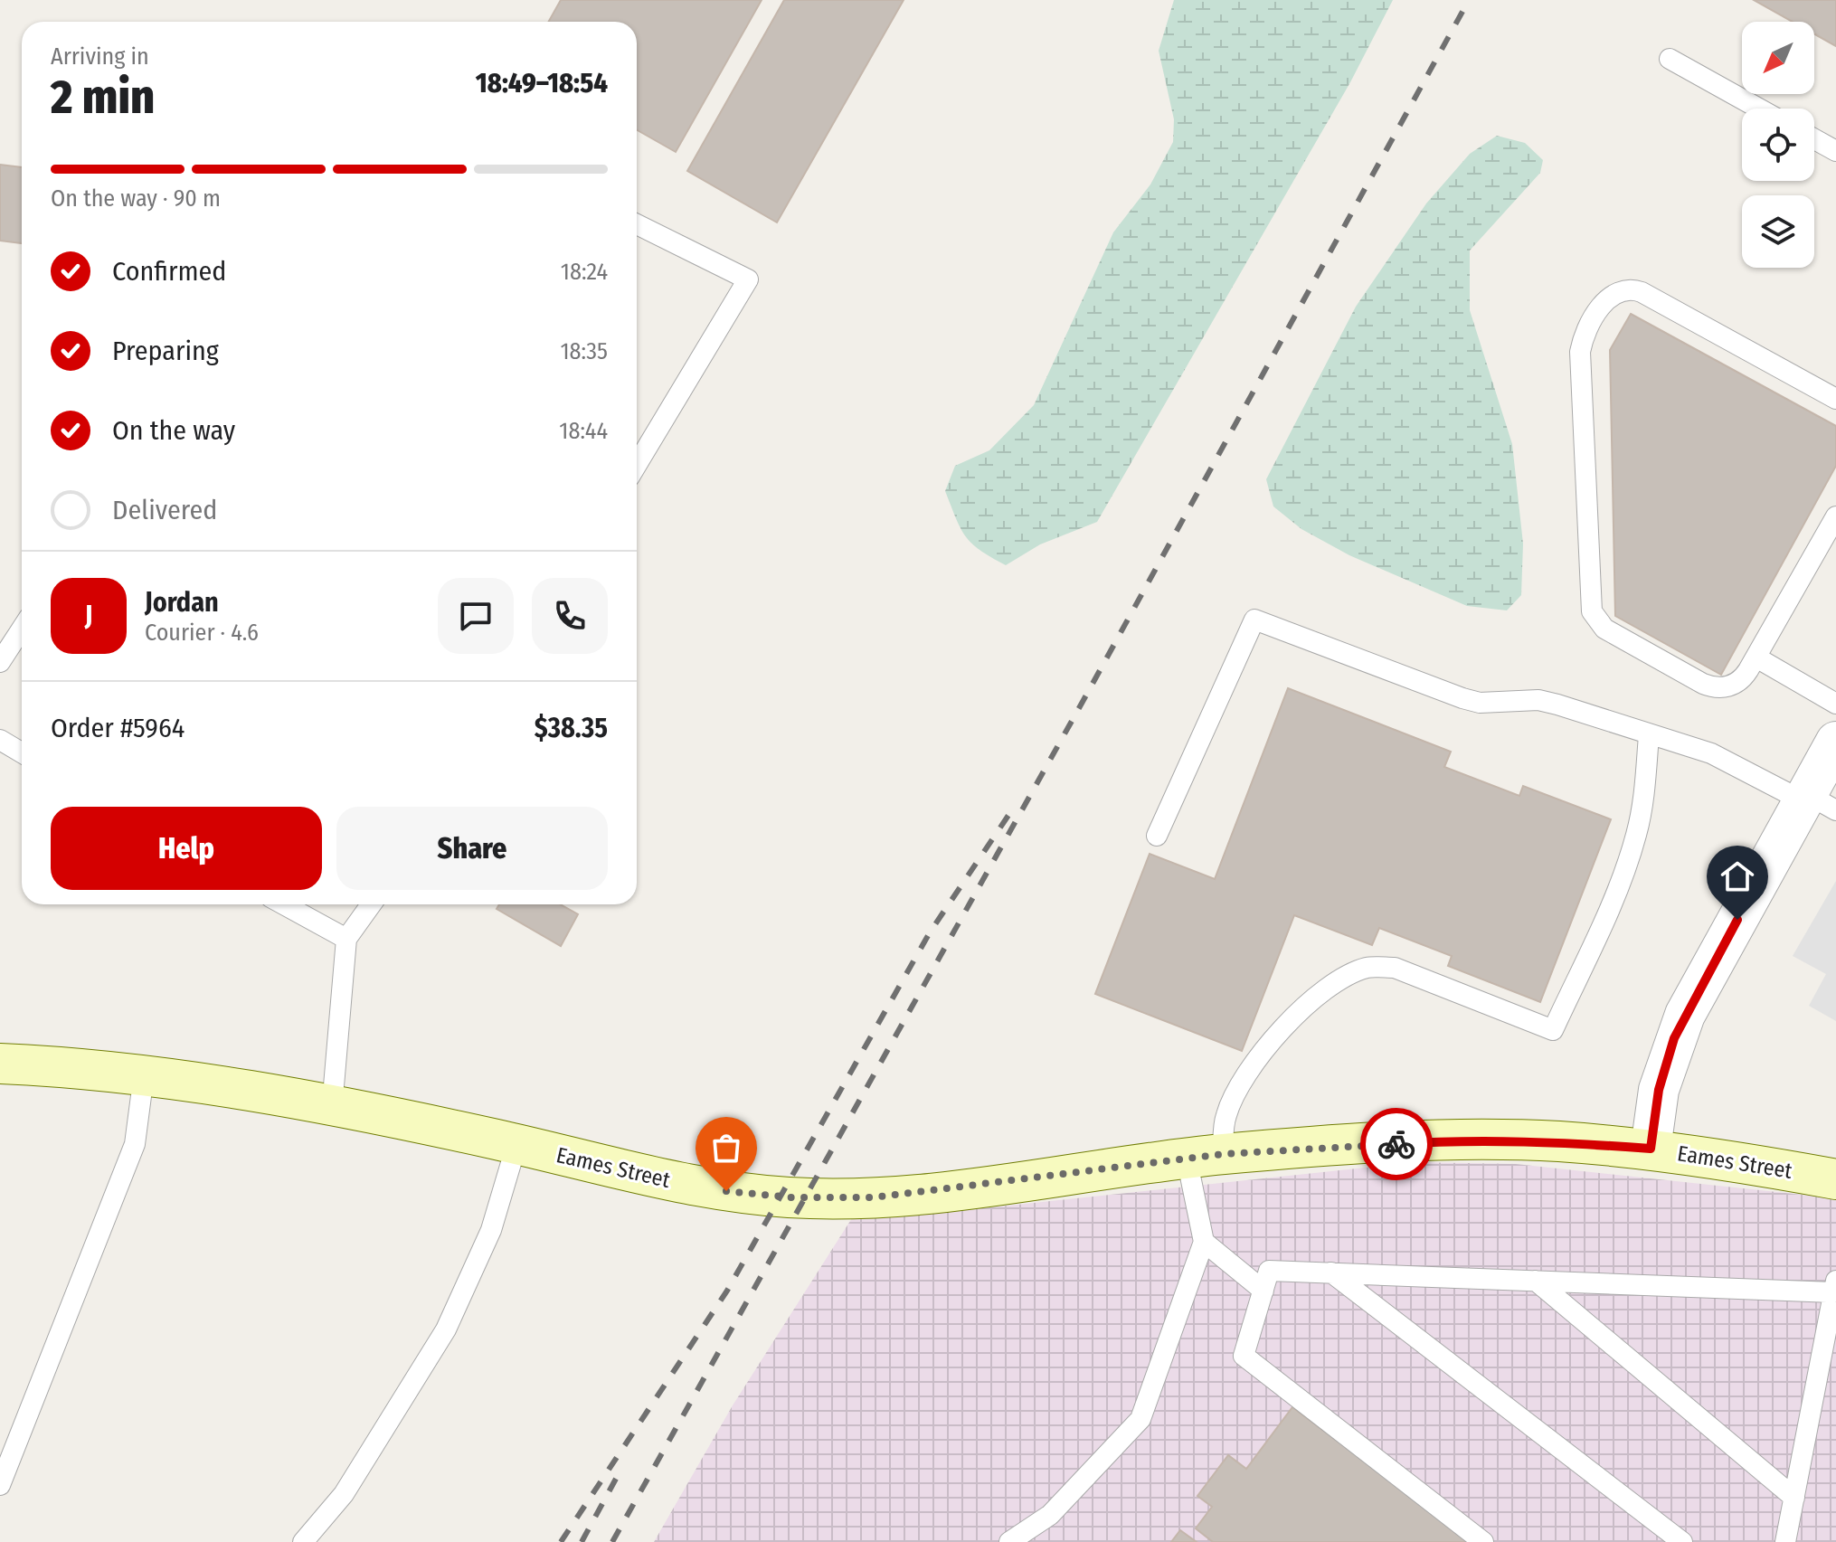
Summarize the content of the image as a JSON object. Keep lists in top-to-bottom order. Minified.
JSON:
{"streets":{"main road":["Eames Street"]},"north":"bottom left","page":{"heading":["2 min","Arriving in","18:49–18:54"],"panel":["Jordan","Courier · 4.6","Order #5964","$38.35"],"bar":"On the way · 90 m","list":[["Confirmed","18:24"],["Preparing","18:35"],["On the way","18:44"],"Delivered"],"round":"J","buttons":["Help","Share"]}}
